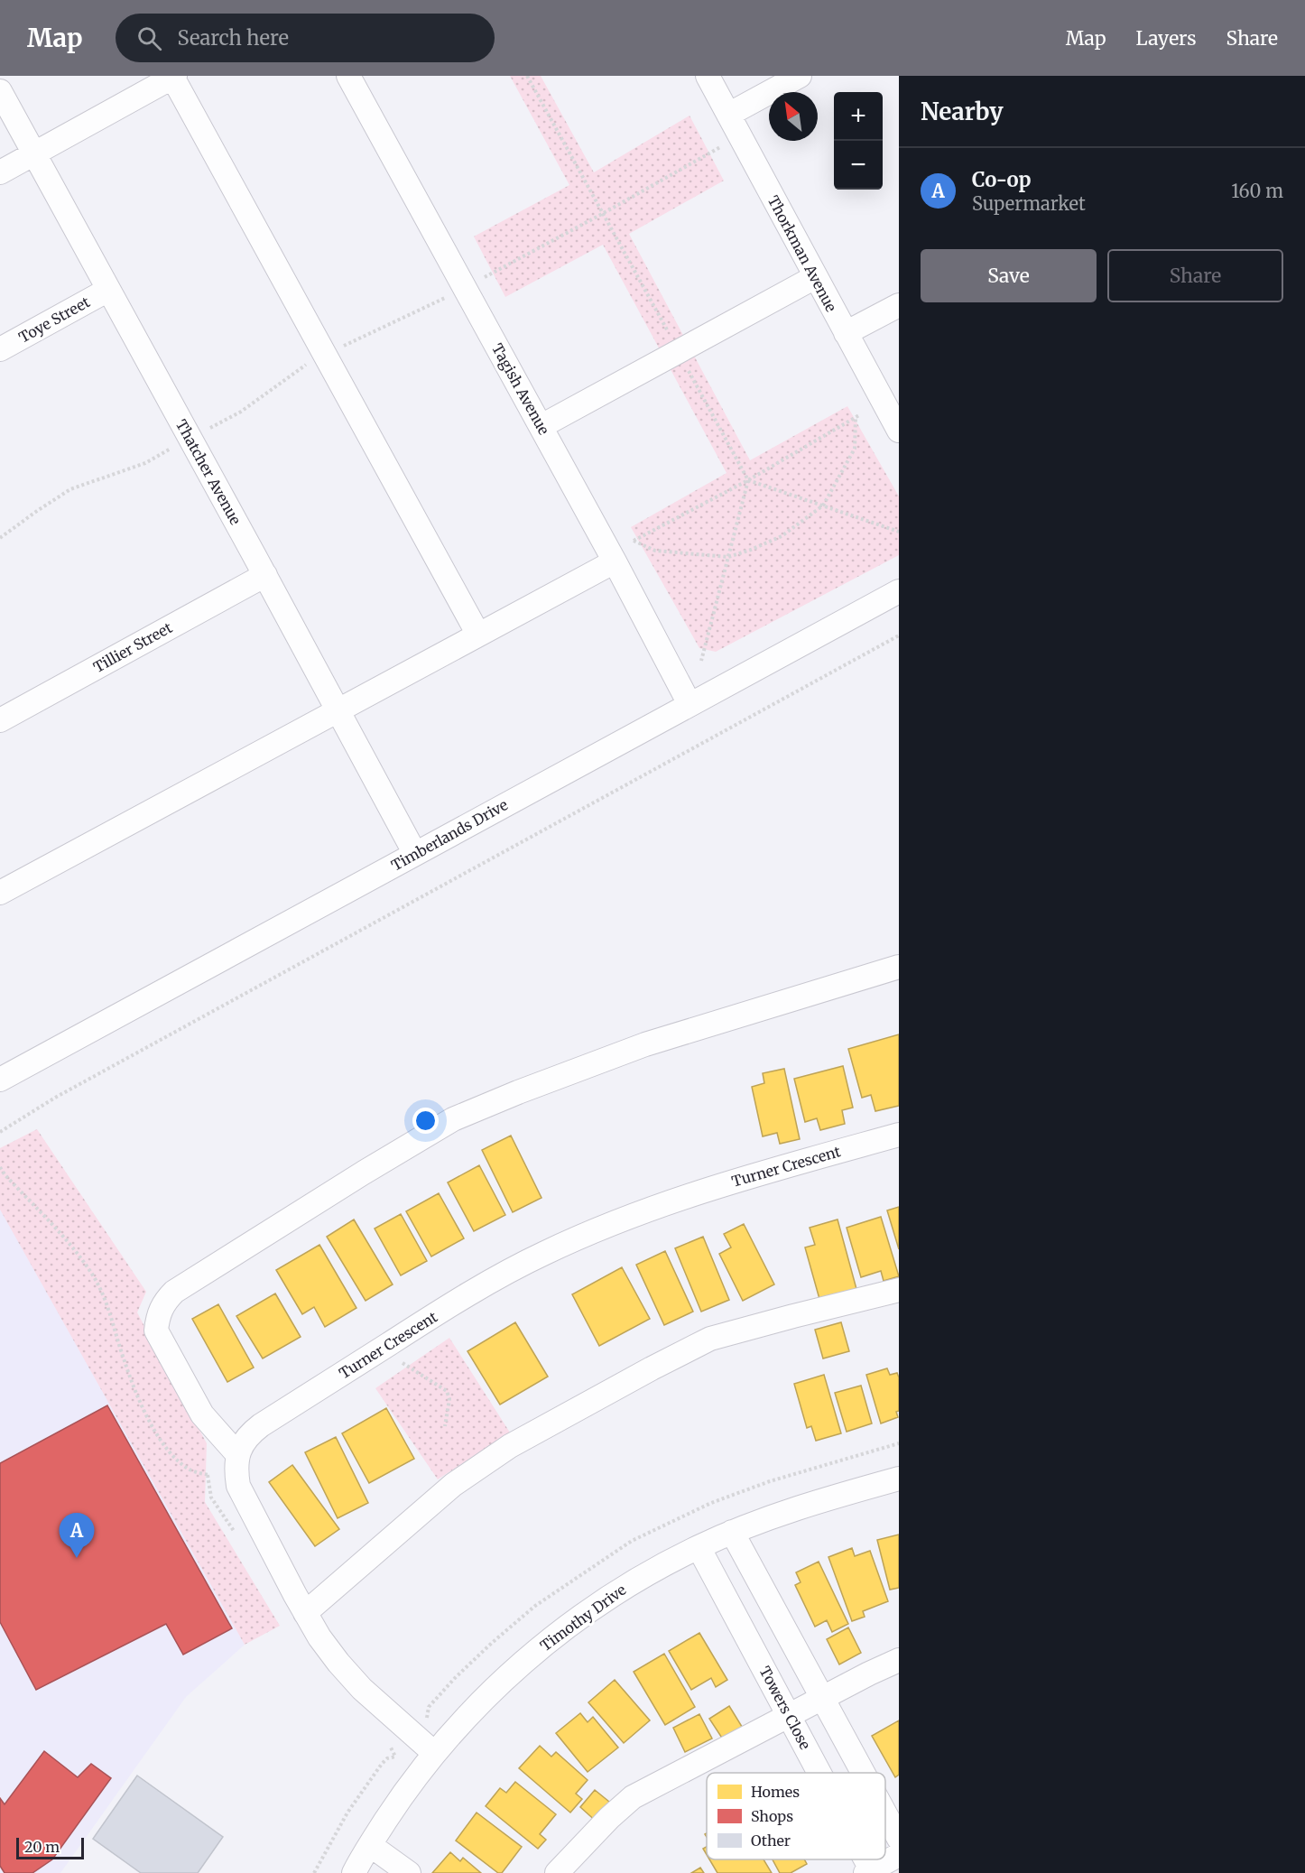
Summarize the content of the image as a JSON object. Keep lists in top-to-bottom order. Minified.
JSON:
{"streets":{"street":["Thorkman Avenue","Toye Street","Tagish Avenue","Thatcher Avenue","Tillier Street","Timberlands Drive","Turner Crescent","Timothy Drive","Towers Close"]},"crossings":[["Toye Street","Thatcher Avenue"],["Tagish Avenue","Timberlands Drive"],["Thatcher Avenue","Tillier Street"],["Thatcher Avenue","Timberlands Drive"],["Timothy Drive","Towers Close"]],"legend":["Homes","Shops","Other"],"scale_bar":"20 m","north":"top left","page":{"header":"Map","search":"Search here","nav":["Map","Layers","Share"],"heading":"Nearby","map_buttons":["+","−"],"list":[{"mark":"A","name":"Co-op","note":"Supermarket","value":"160 m"}],"buttons":["Save","Share"],"pins":"A","scale":"20 m"}}
